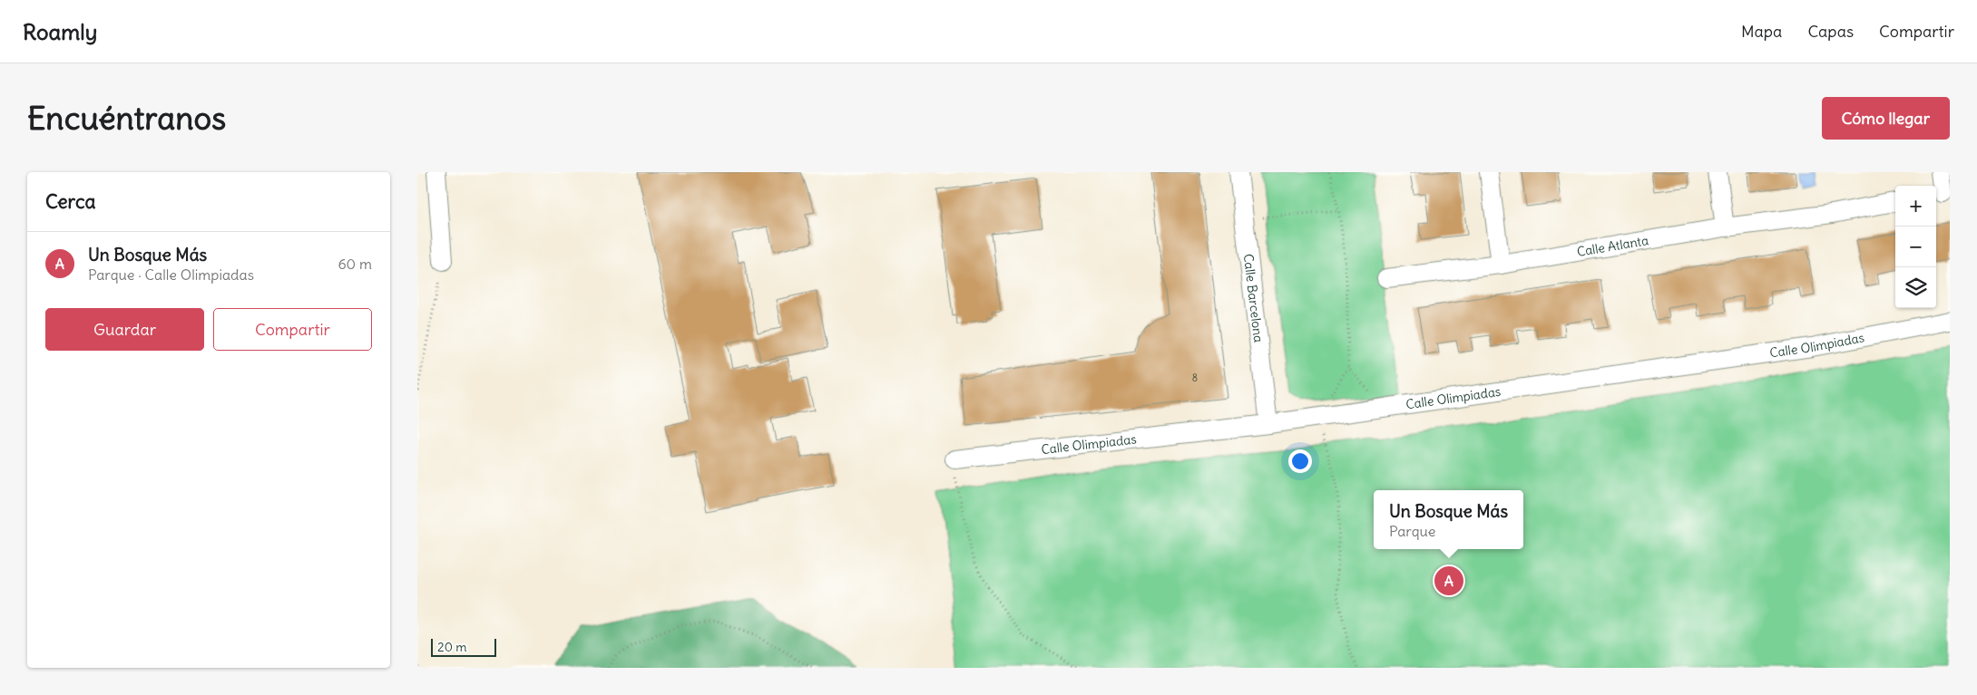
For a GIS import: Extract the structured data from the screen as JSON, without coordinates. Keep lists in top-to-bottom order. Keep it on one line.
{"streets":{"street":["Calle Atlanta","Calle Barcelona","Calle Olimpiadas"]},"crossings":[["Calle Barcelona","Calle Olimpiadas"]],"house_numbers":["8"],"scale_bar":"20 m","page":{"header":"Roamly","nav":["Mapa","Capas","Compartir"],"buttons":["Cómo llegar",["Guardar","Compartir"]],"title":"Encuéntranos","heading":"Cerca","map_buttons":["+","−"],"list":[{"mark":"A","name":"Un Bosque Más","note":"Parque · Calle Olimpiadas","value":"60 m"}],"popup":["Un Bosque Más","Parque"],"pins":"A","scale":"20 m"}}
